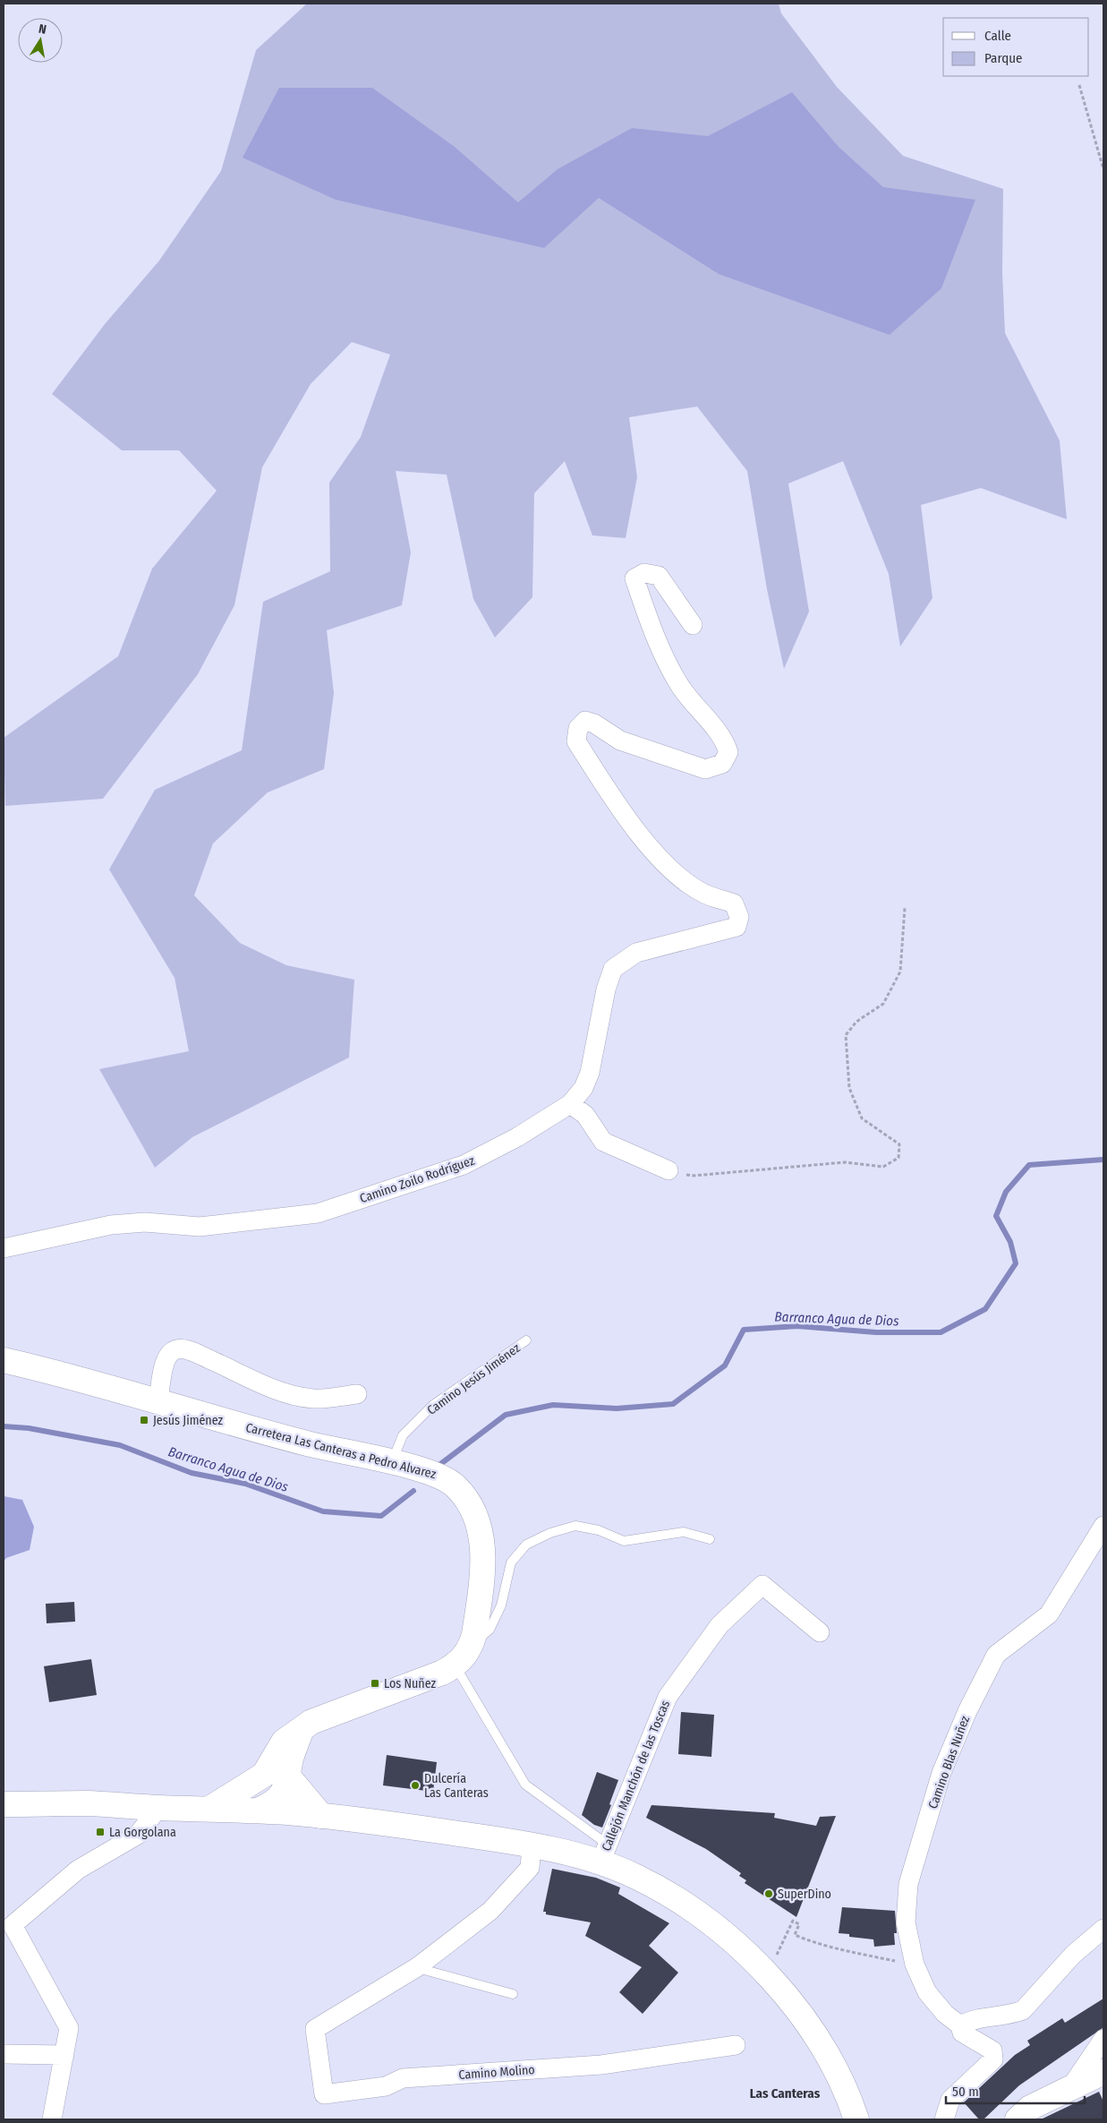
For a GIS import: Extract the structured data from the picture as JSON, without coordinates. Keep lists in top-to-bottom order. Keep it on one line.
{"streets":{"main road":["Carretera Las Canteras a Pedro Alvarez"],"street":["Camino Zoilo Rodríguez","Camino Blas Nuñez","Callejón Manchón de las Toscas","Camino Molino"],"lane":["Camino Jesús Jiménez"]},"crossings":[["Camino Jesús Jiménez","Carretera Las Canteras a Pedro Alvarez"]],"districts":["Las Canteras"],"water":["Barranco Agua de Dios"],"places":{"transit":["Jesús Jiménez","Los Nuñez","La Gorgolana"],"other":["Dulcería Las Canteras","SuperDino"]},"legend":["Calle","Parque"],"scale_bar":"50 m","north":"top"}
